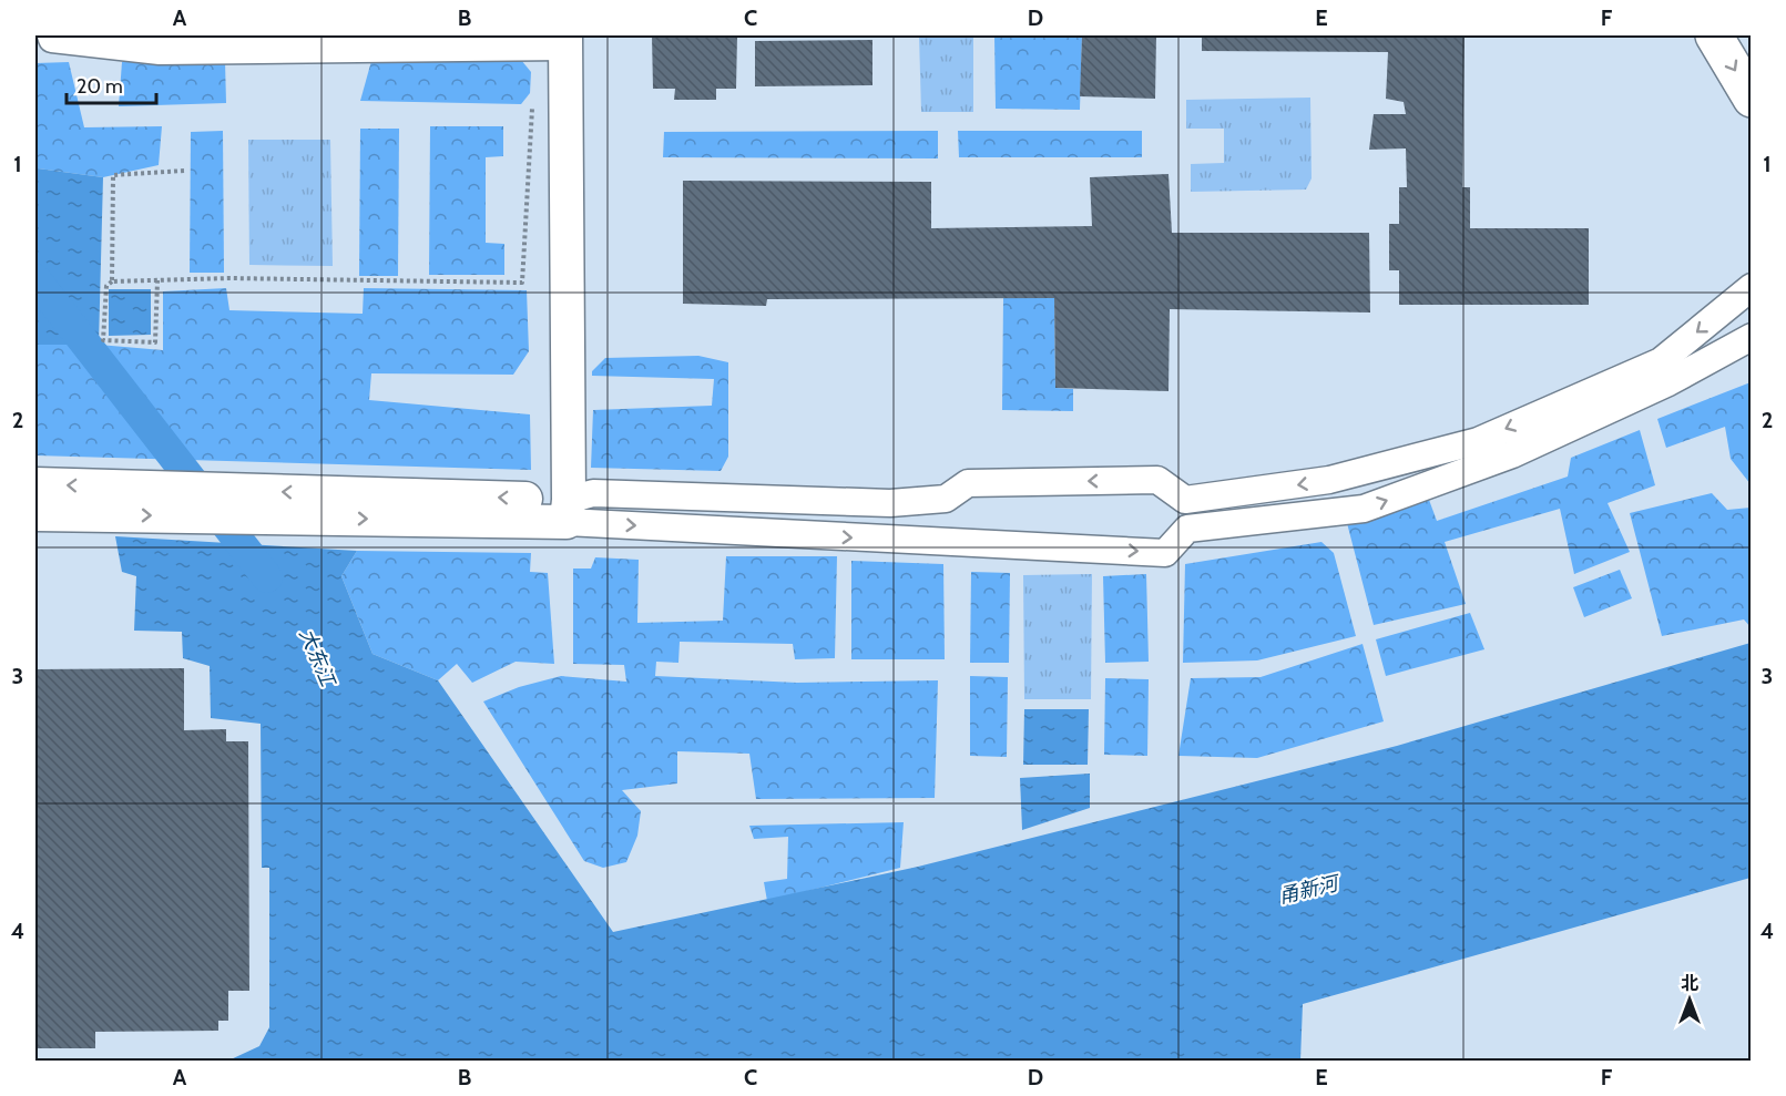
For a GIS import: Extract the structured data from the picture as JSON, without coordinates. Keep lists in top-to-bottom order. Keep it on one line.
{"water":["大东江","甬新河"],"scale_bar":"20 m","north":"top","grid":{"columns":["A","B","C","D","E","F"],"rows":["1","2","3","4"]}}
